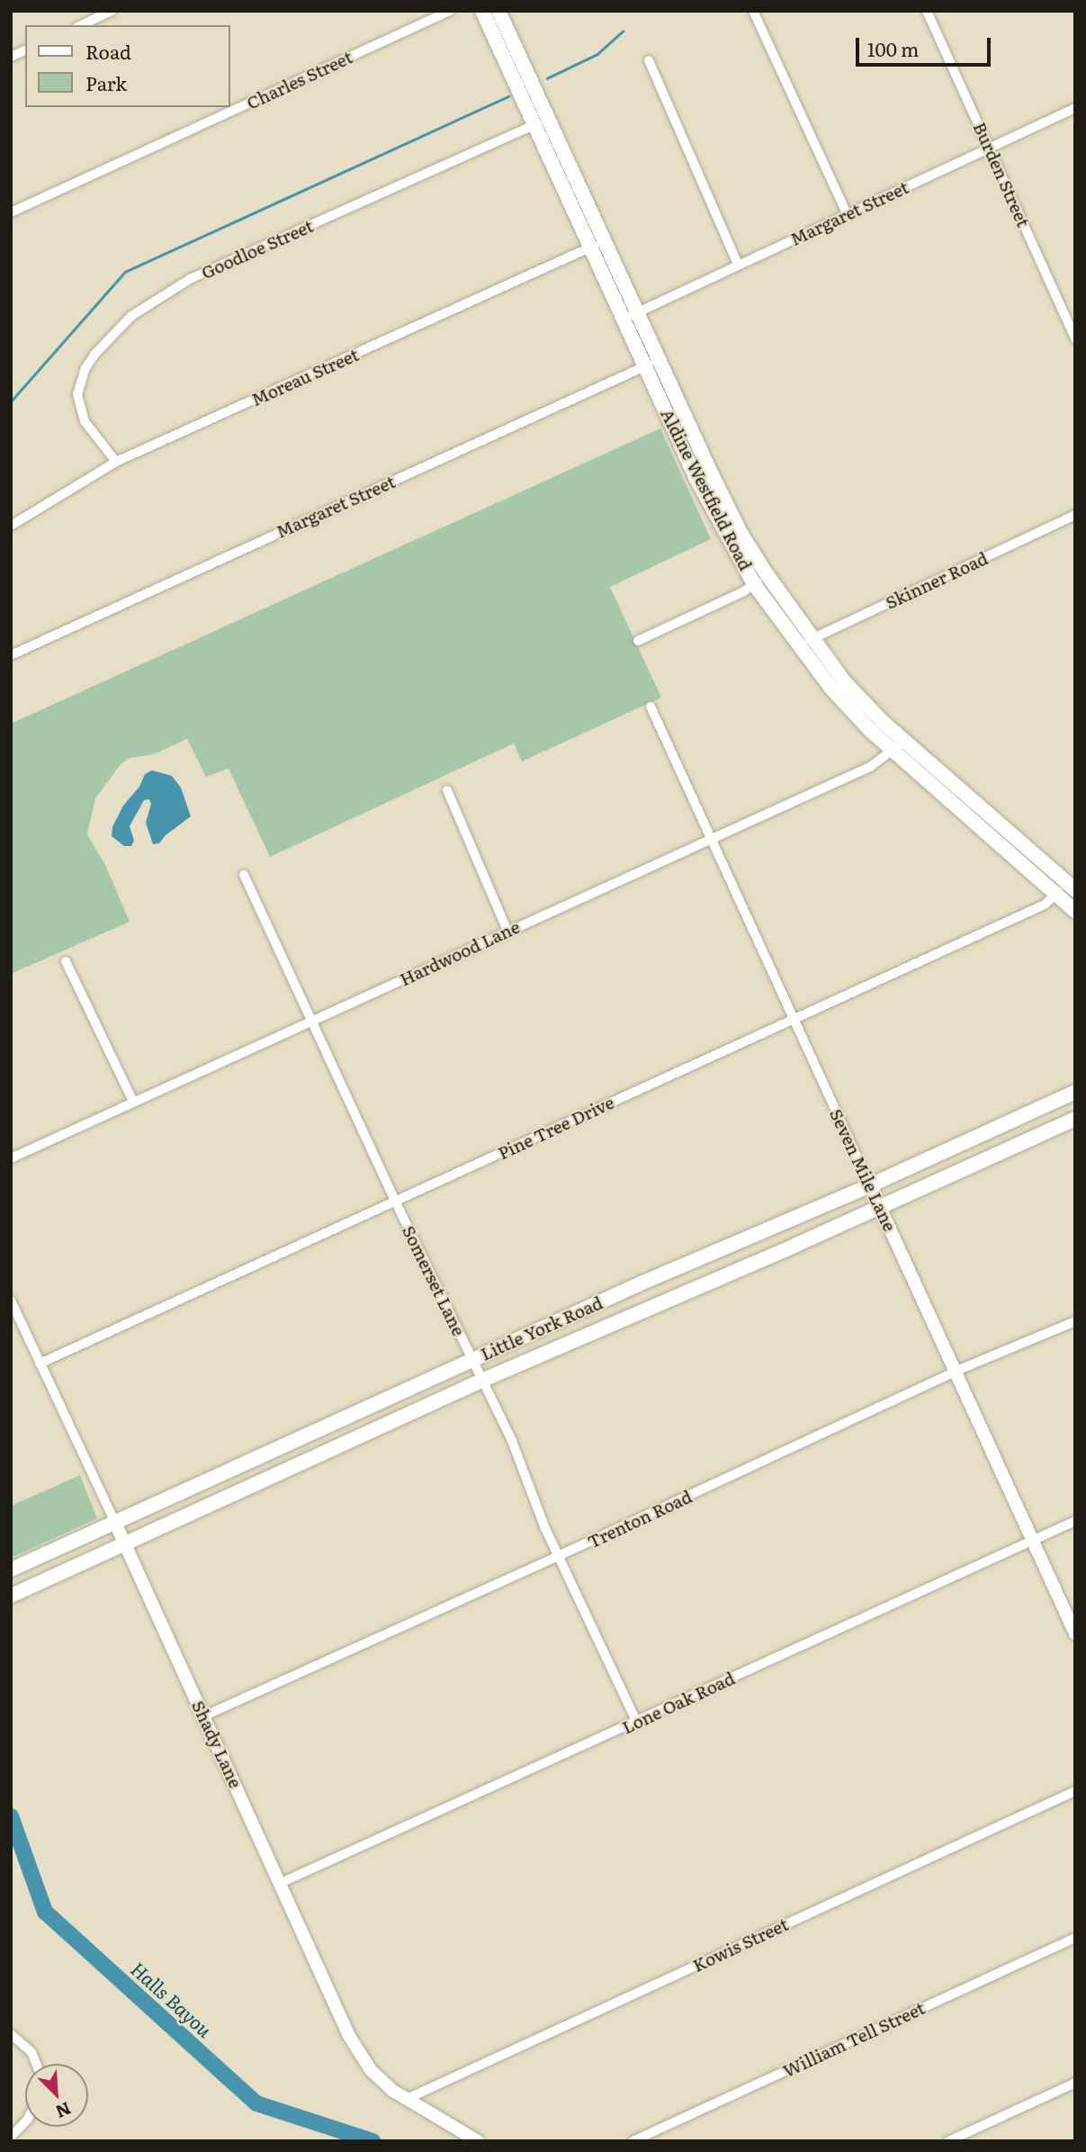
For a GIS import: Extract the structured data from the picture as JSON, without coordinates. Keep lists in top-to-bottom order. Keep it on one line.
{"streets":{"main road":["Aldine Westfield Road","Little York Road"],"street":["Charles Street","Burden Street","Margaret Street","Goodloe Street","Moreau Street","Skinner Road","Hardwood Lane","Pine Tree Drive","Seven Mile Lane","Somerset Lane","Trenton Road","Lone Oak Road","Shady Lane","Kowis Street","William Tell Street"]},"crossings":[["Burden Street","Margaret Street"],["Margaret Street","Aldine Westfield Road"],["Goodloe Street","Moreau Street"],["Goodloe Street","Aldine Westfield Road"],["Moreau Street","Aldine Westfield Road"],["Aldine Westfield Road","Skinner Road"],["Aldine Westfield Road","Hardwood Lane"],["Aldine Westfield Road","Pine Tree Drive"],["Hardwood Lane","Seven Mile Lane"],["Hardwood Lane","Somerset Lane"],["Pine Tree Drive","Seven Mile Lane"],["Pine Tree Drive","Somerset Lane"],["Pine Tree Drive","Shady Lane"],["Seven Mile Lane","Little York Road"],["Seven Mile Lane","Trenton Road"],["Seven Mile Lane","Lone Oak Road"],["Somerset Lane","Little York Road"],["Somerset Lane","Trenton Road"],["Somerset Lane","Lone Oak Road"],["Little York Road","Shady Lane"],["Trenton Road","Shady Lane"],["Lone Oak Road","Shady Lane"],["Shady Lane","Kowis Street"]],"water":["Halls Bayou"],"legend":["Road","Park"],"scale_bar":"100 m","north":"bottom right"}
